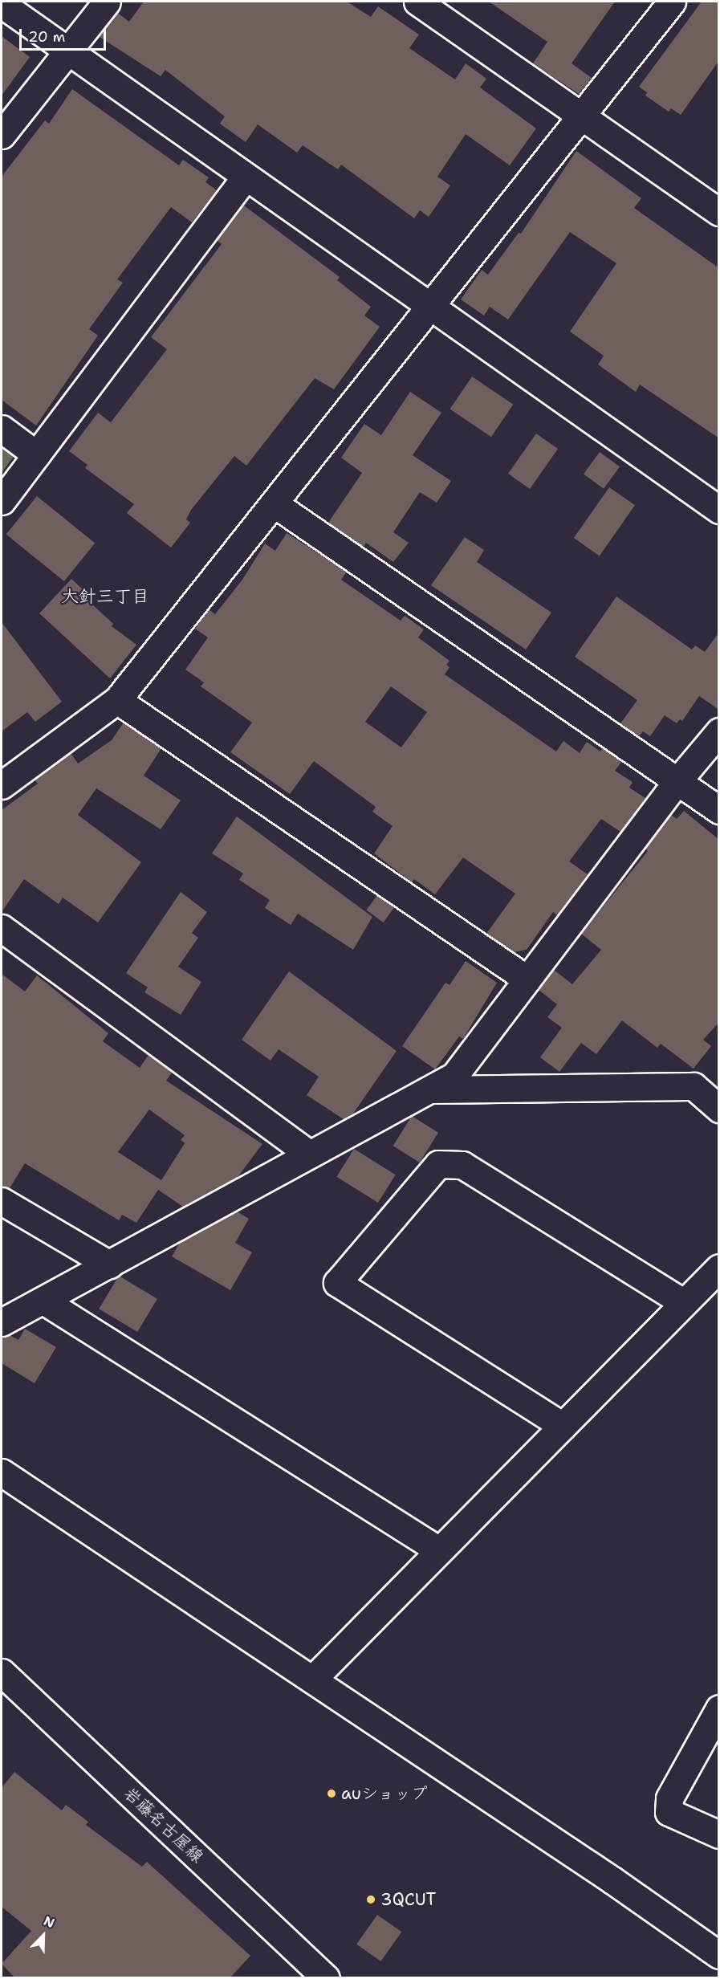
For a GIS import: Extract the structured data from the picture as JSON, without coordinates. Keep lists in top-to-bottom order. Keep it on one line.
{"streets":{"street":["岩藤名古屋線"]},"districts":["大針三丁目"],"places":["auショップ","3QCUT"],"scale_bar":"20 m","north":"top right"}
